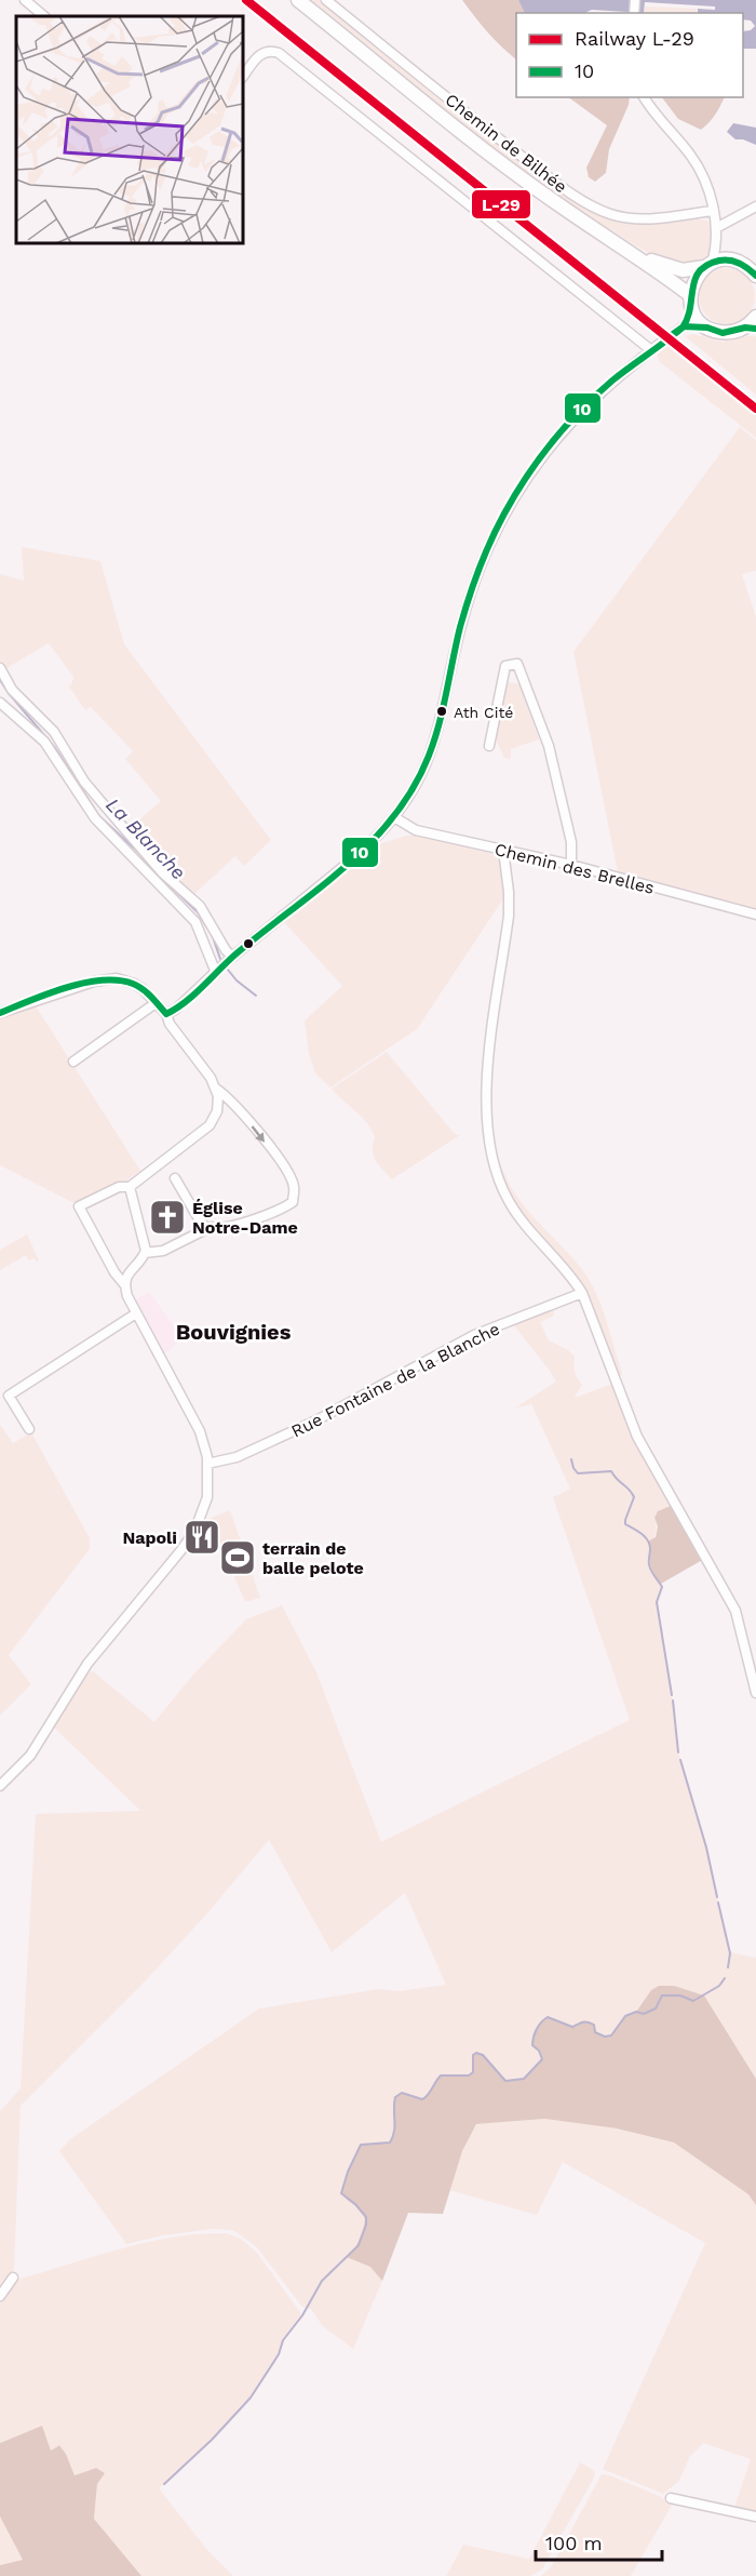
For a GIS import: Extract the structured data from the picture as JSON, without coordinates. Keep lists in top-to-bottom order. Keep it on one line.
{"streets":{"street":["Chemin de Bilhée","Chemin des Brelles","Rue Fontaine de la Blanche"]},"districts":["Bouvignies"],"water":["La Blanche"],"places":{"other":["Ath Cité"],"church":["Église Notre-Dame"],"restaurant":["Napoli"],"sports":["terrain de balle pelote"]},"lines":["rail line L-29","transit line 10"],"legend":["Railway L-29","10"],"scale_bar":"100 m"}
